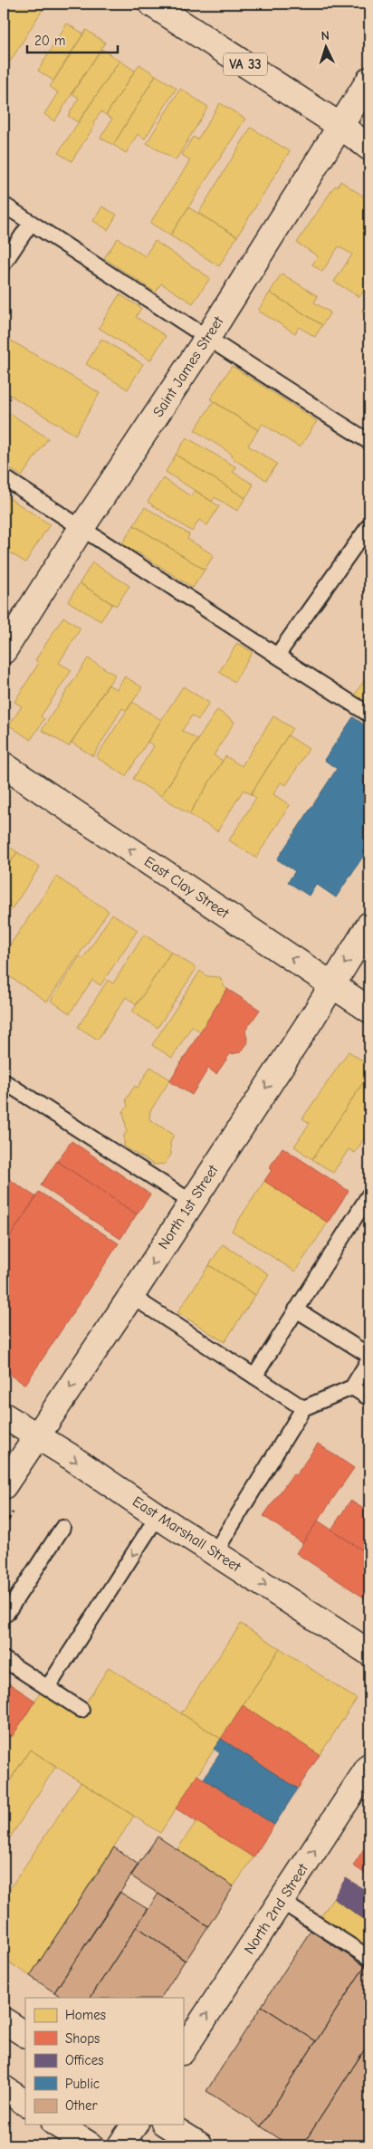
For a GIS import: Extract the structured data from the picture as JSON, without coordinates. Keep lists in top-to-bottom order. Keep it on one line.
{"streets":{"street":["VA 33","Saint James Street","East Clay Street","North 1st Street","East Marshall Street","North 2nd Street"]},"crossings":[["VA 33","Saint James Street"],["East Clay Street","North 1st Street"],["North 1st Street","East Marshall Street"]],"one_way":["East Clay Street","North 1st Street","East Marshall Street","North 2nd Street"],"legend":["Homes","Shops","Offices","Public","Other"],"scale_bar":"20 m","north":"top"}
